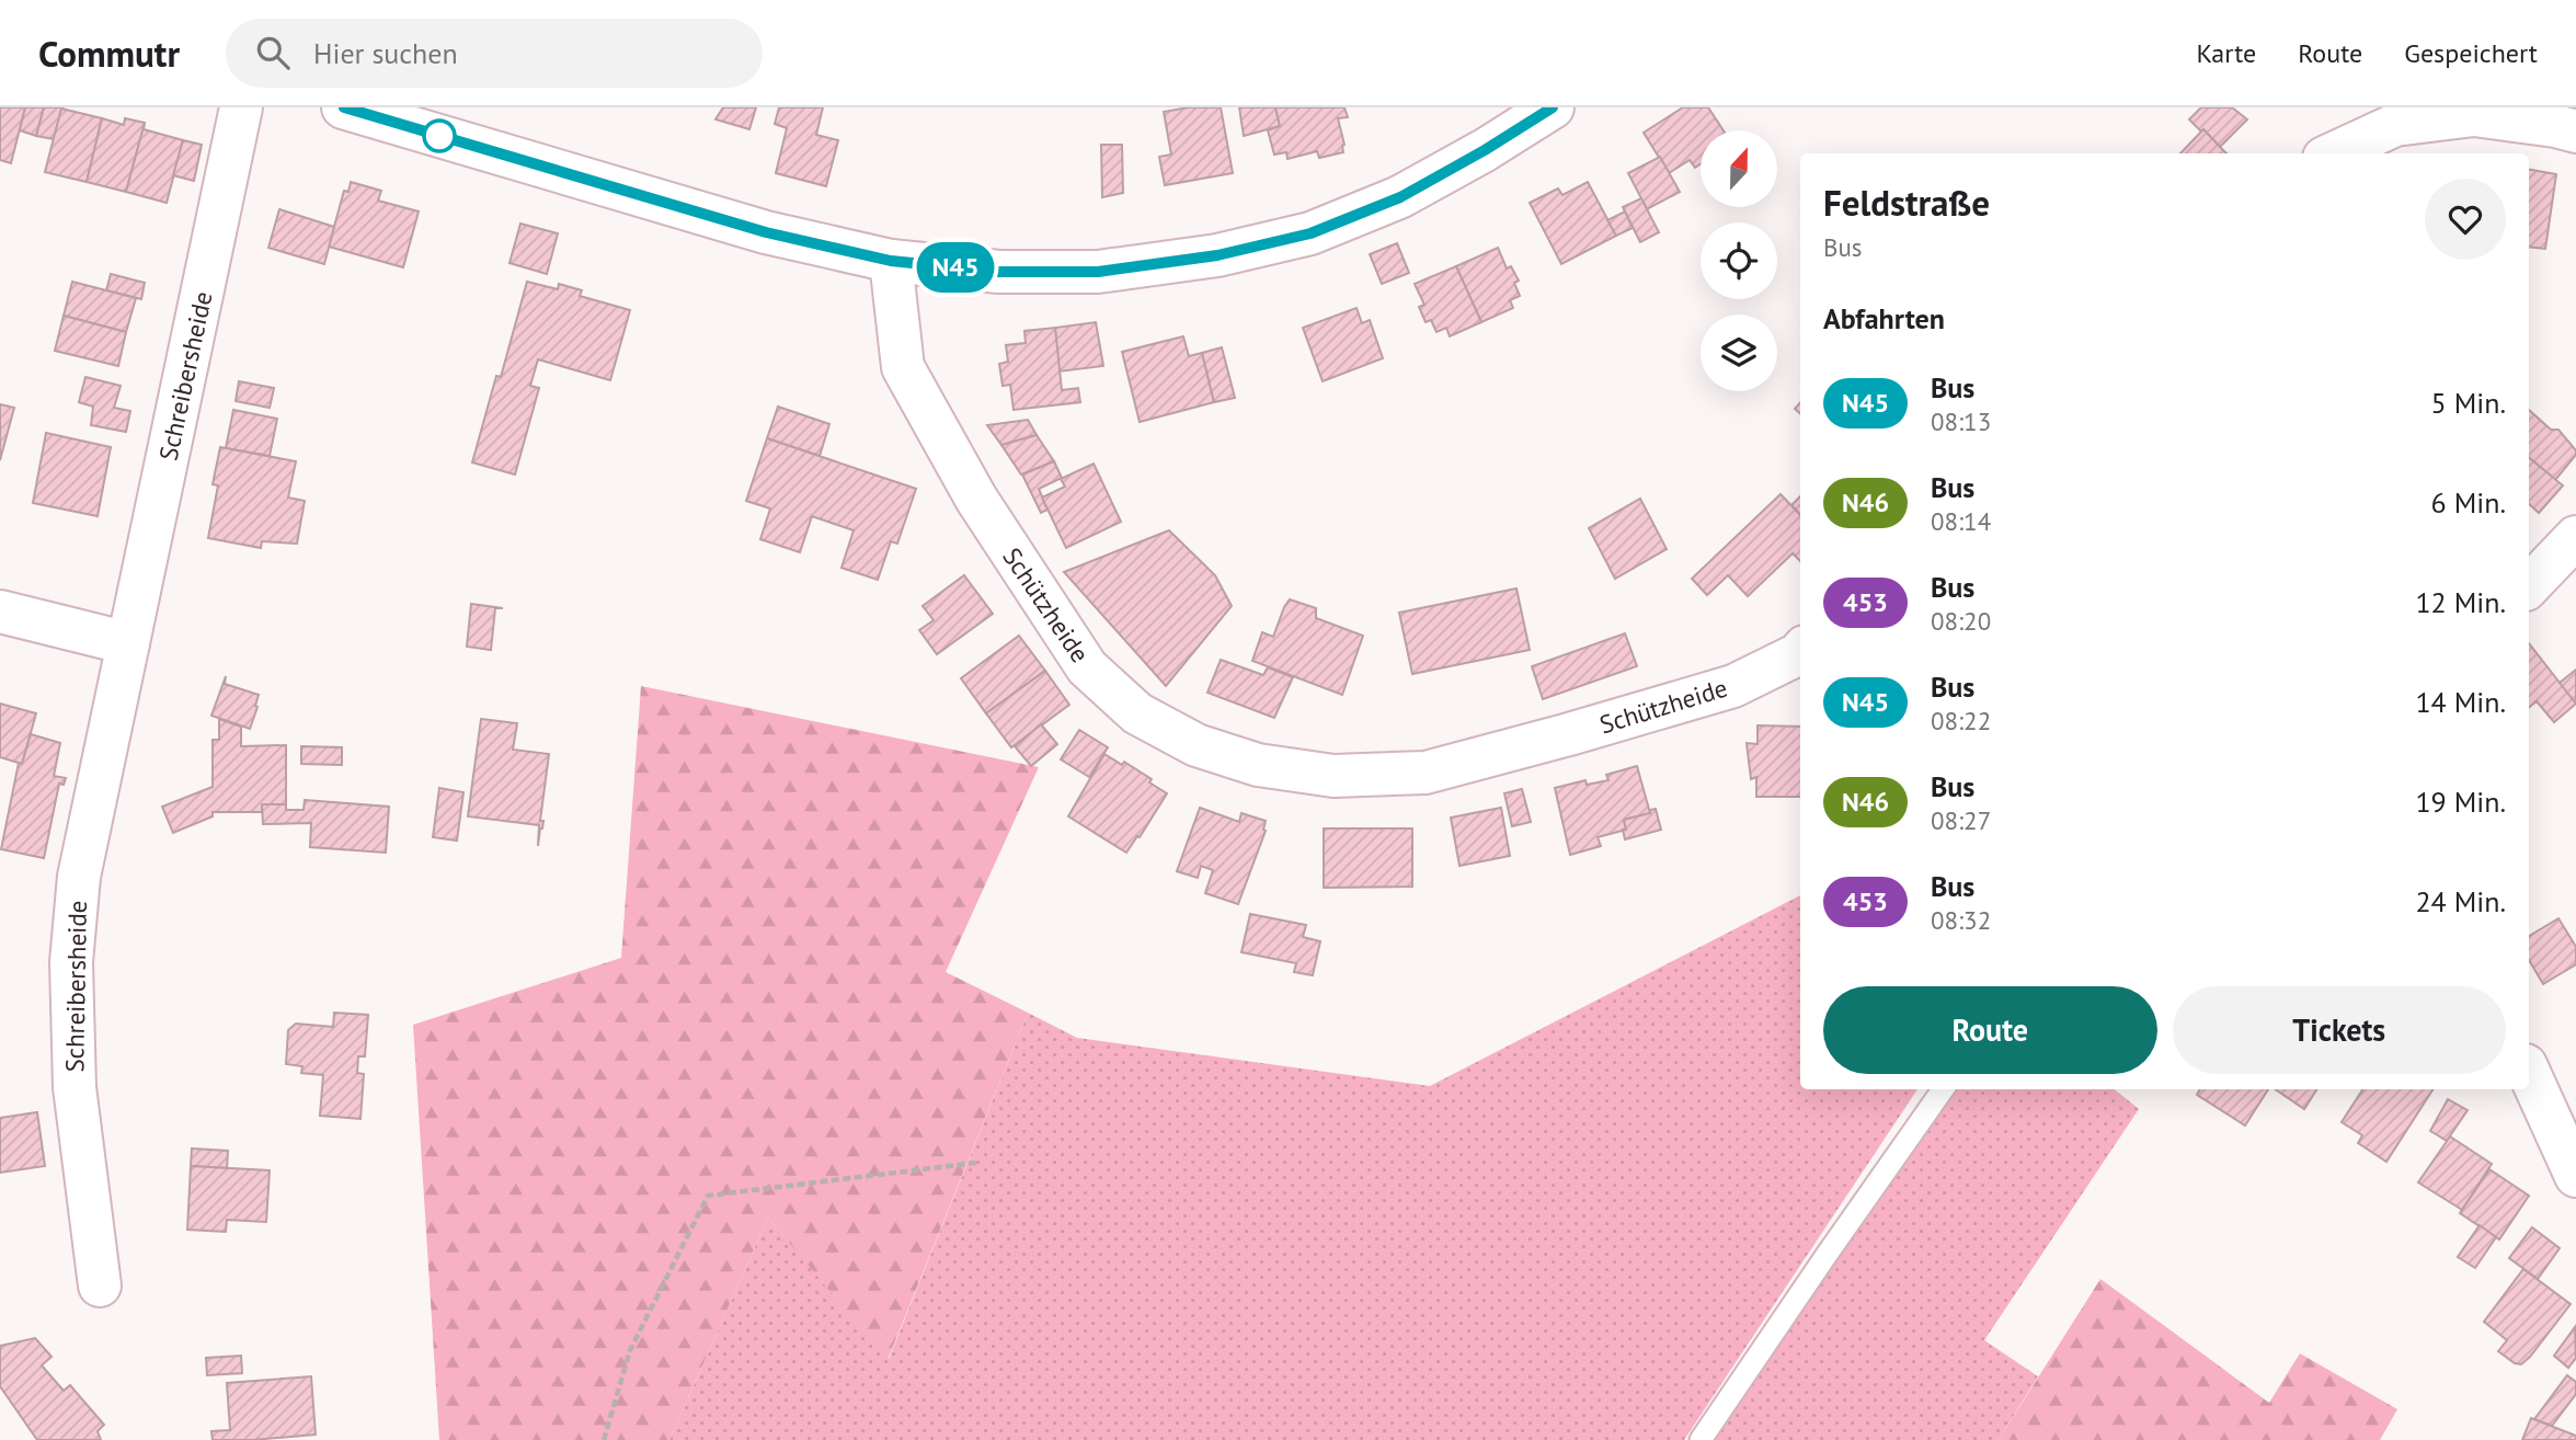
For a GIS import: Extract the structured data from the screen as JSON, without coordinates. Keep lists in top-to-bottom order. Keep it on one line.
{"streets":{"street":["Schreibersheide","Schützheide"]},"lines":["bus line N45"],"north":"top","page":{"header":"Commutr","search":"Hier suchen","nav":["Karte","Route","Gespeichert"],"on_map":"N45","heading":[["Feldstraße","Bus"],"Abfahrten"],"list":[{"mark":"N45","name":"Bus","note":"08:13","value":"5 Min."},{"mark":"N46","name":"Bus","note":"08:14","value":"6 Min."},{"mark":"453","name":"Bus","note":"08:20","value":"12 Min."},{"mark":"N45","name":"Bus","note":"08:22","value":"14 Min."},{"mark":"N46","name":"Bus","note":"08:27","value":"19 Min."},{"mark":"453","name":"Bus","note":"08:32","value":"24 Min."}],"buttons":["Route","Tickets"]}}
